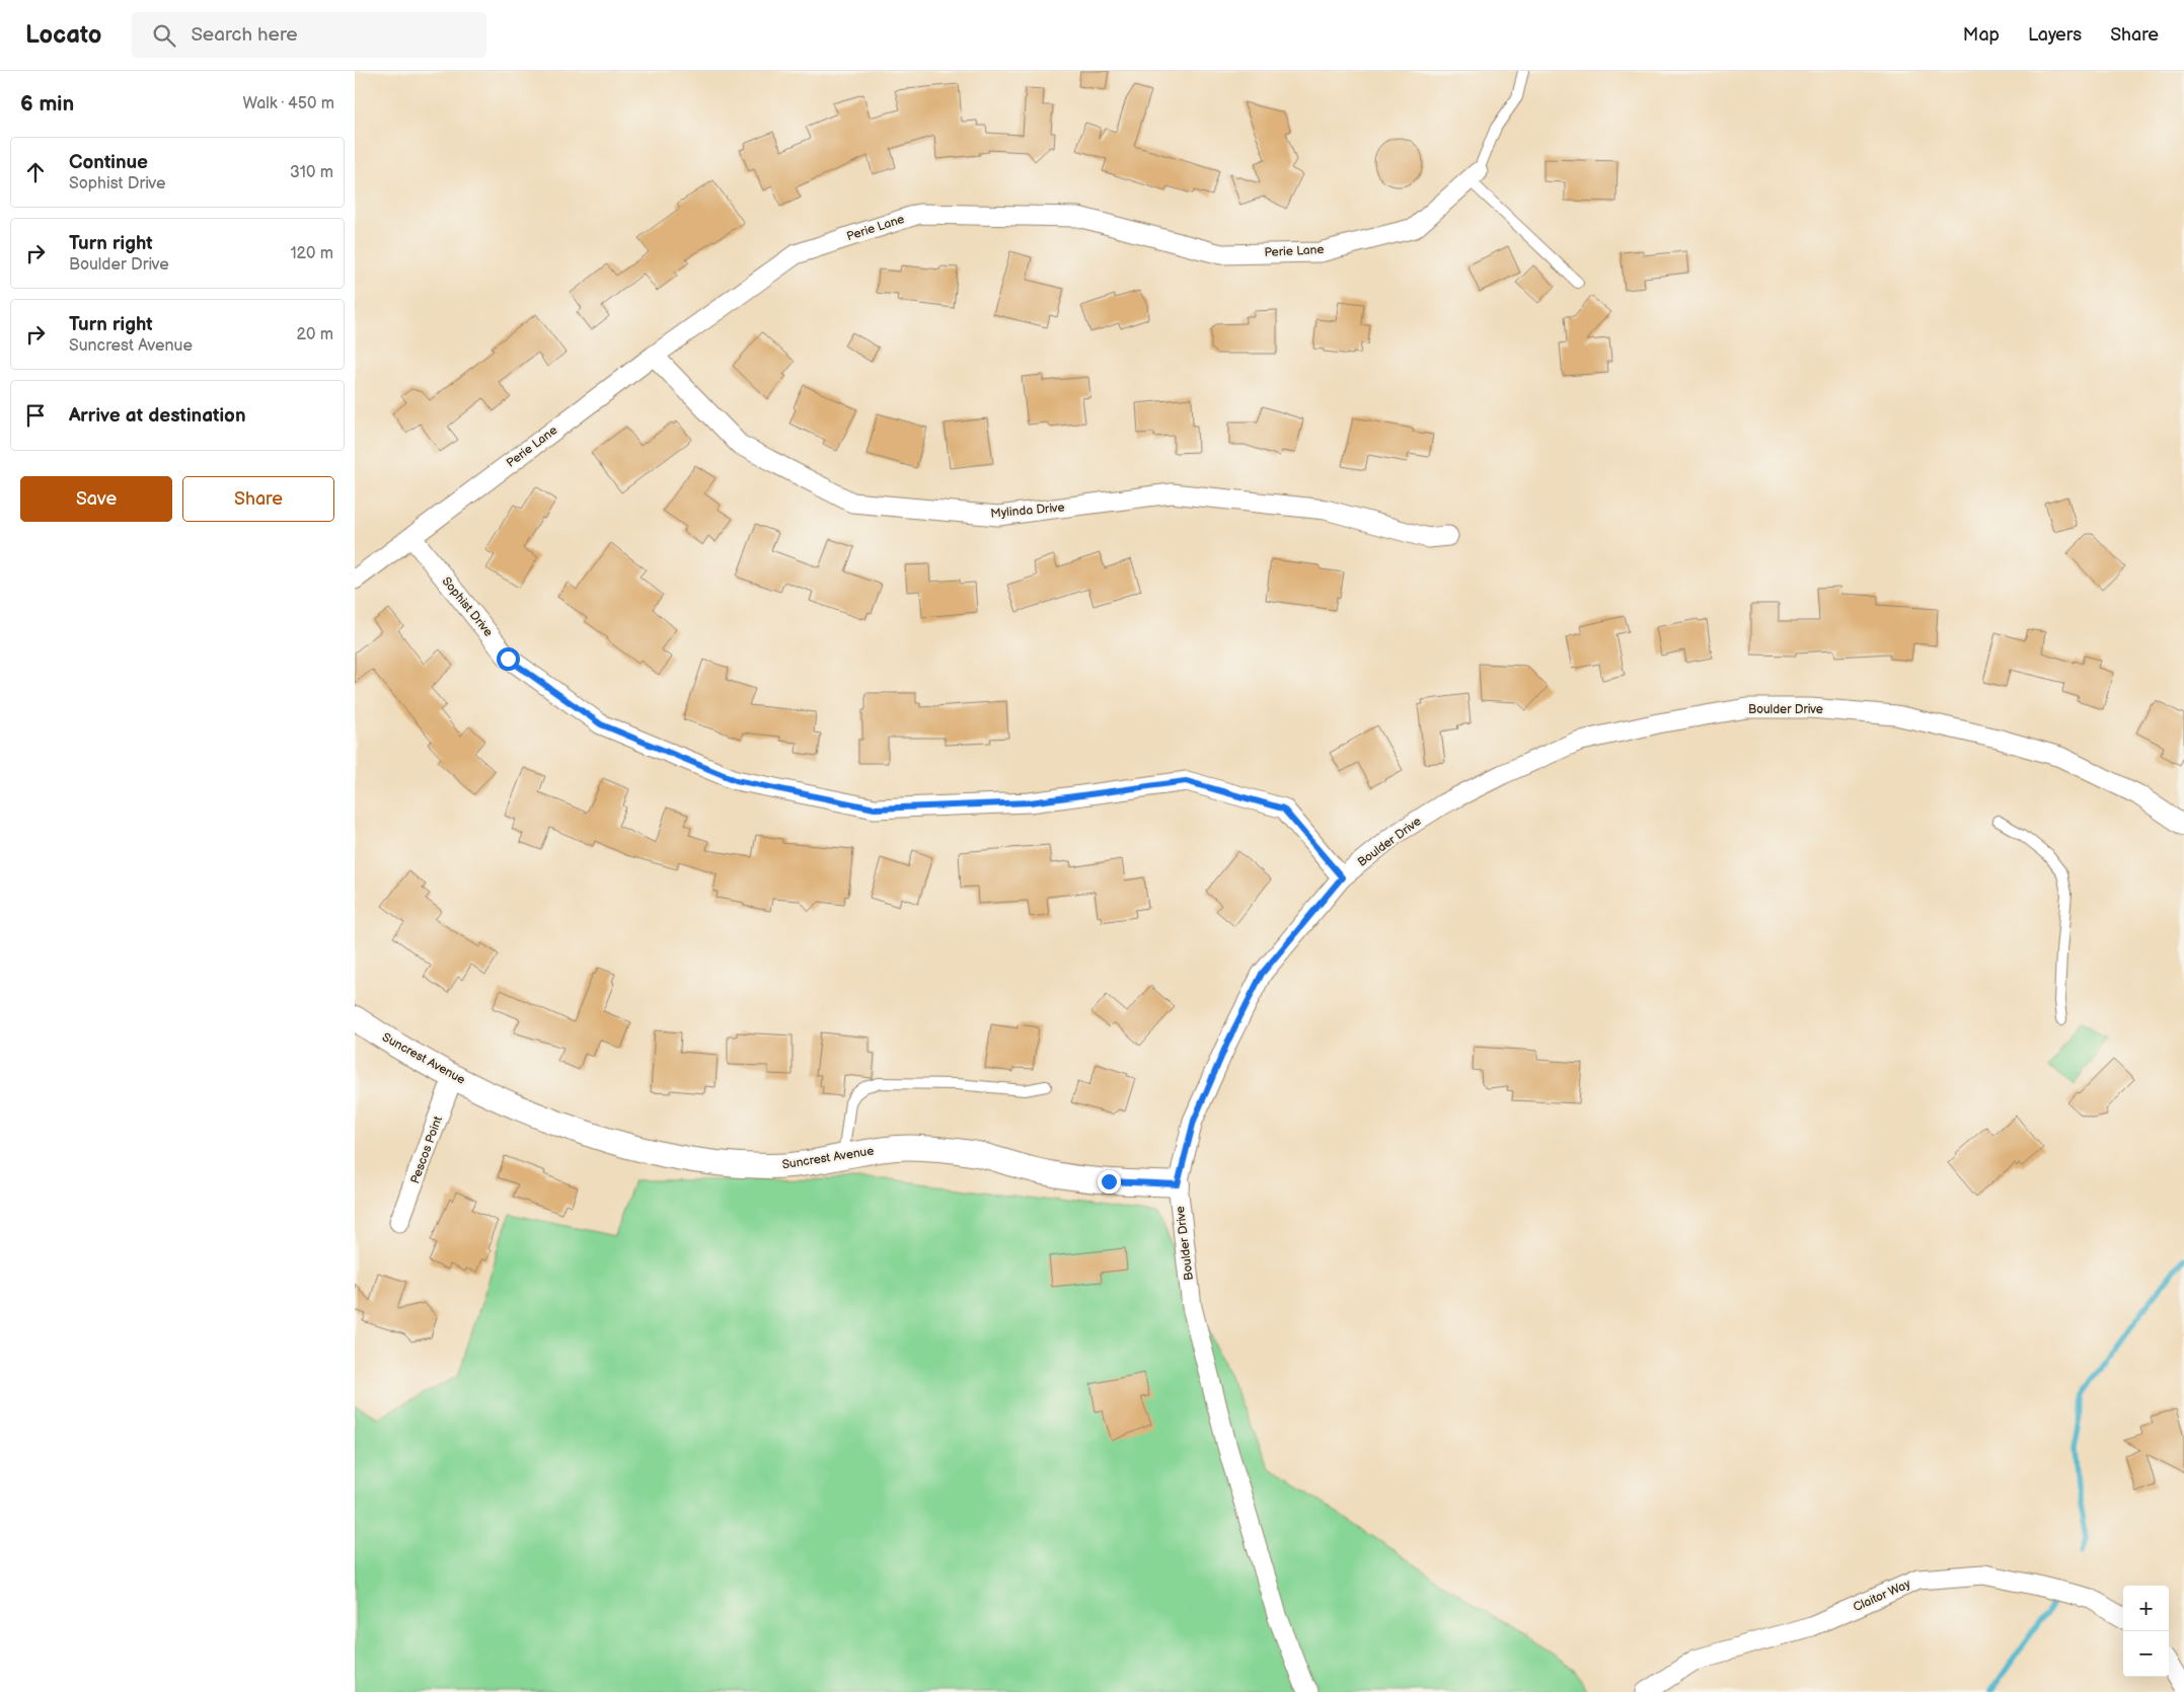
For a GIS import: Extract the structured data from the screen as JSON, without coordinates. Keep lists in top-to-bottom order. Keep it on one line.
{"streets":{"street":["Perie Lane","Mylinda Drive","Sophist Drive","Boulder Drive","Suncrest Avenue","Pescos Point","Claitor Way"]},"crossings":[["Perie Lane","Mylinda Drive"],["Perie Lane","Sophist Drive"],["Sophist Drive","Boulder Drive"],["Boulder Drive","Suncrest Avenue"],["Suncrest Avenue","Pescos Point"]],"page":{"header":"Locato","search":"Search here","nav":["Map","Layers","Share"],"heading":["6 min","Walk · 450 m"],"list":[["Continue","Sophist Drive","310 m"],["Turn right","Boulder Drive","120 m"],["Turn right","Suncrest Avenue","20 m"],"Arrive at destination"],"buttons":["Save","Share"],"map_buttons":["+","−"]}}
